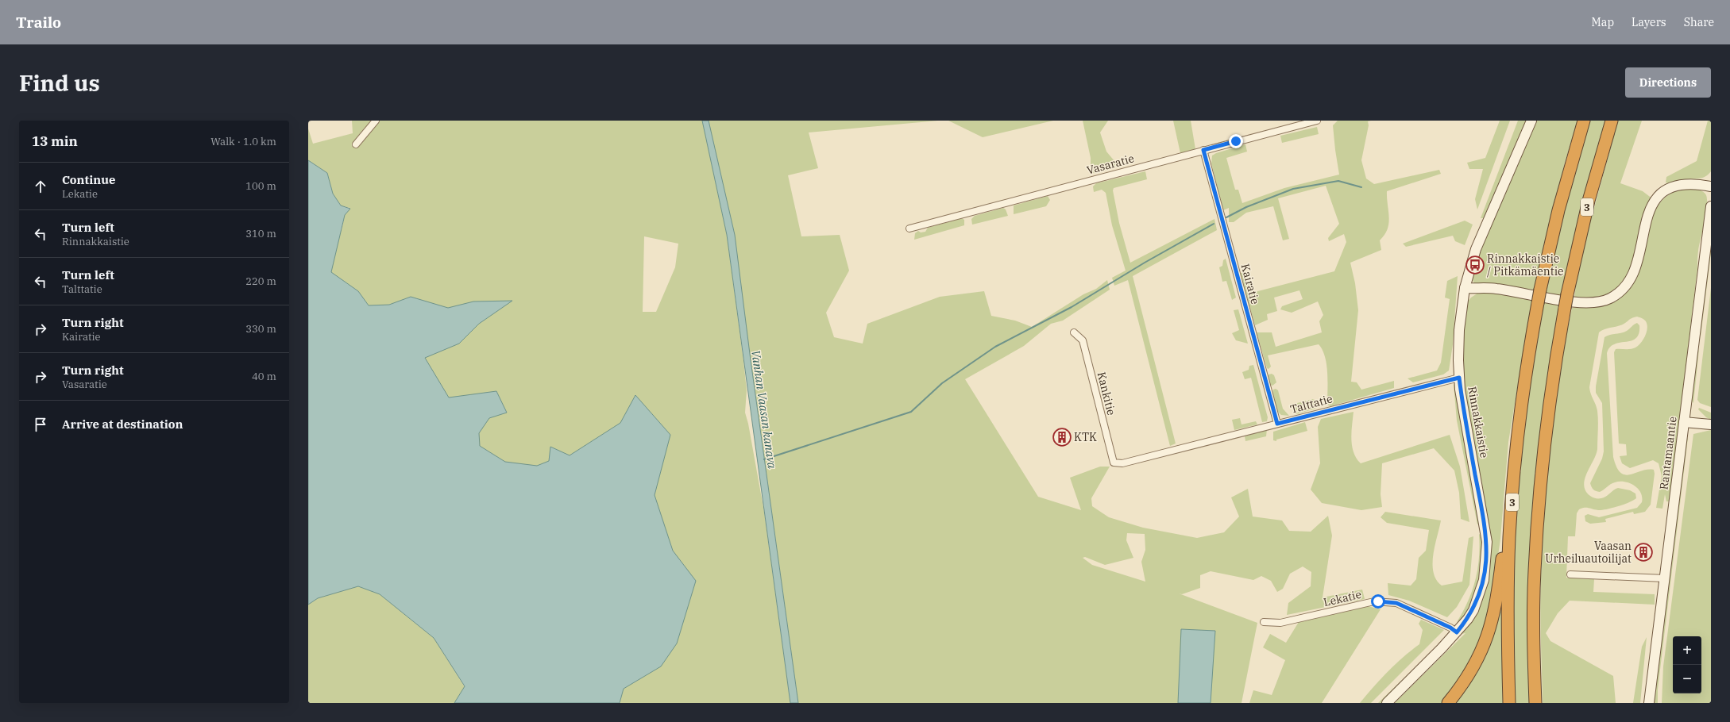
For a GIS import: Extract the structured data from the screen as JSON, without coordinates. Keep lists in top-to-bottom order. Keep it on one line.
{"streets":{"highway":["3"],"street":["Vasaratie","Kairatie","Kankitie","Talttatie","Rinnakkaistie","Rantamaantie","Lekatie"]},"crossings":[["Vasaratie","Kairatie"],["Kairatie","Talttatie"],["Kankitie","Talttatie"],["Talttatie","Rinnakkaistie"],["Rinnakkaistie","Lekatie"]],"water":["Vanhan Vaasan kanava"],"places":{"bus stop":["Rinnakkaistie / Pitkämäentie"],"building":["KTK","Vaasan Urheiluautoilijat"]},"page":{"header":"Trailo","nav":["Map","Layers","Share"],"buttons":"Directions","title":"Find us","heading":["13 min","Walk · 1.0 km"],"list":[["Continue","Lekatie","100 m"],["Turn left","Rinnakkaistie","310 m"],["Turn left","Talttatie","220 m"],["Turn right","Kairatie","330 m"],["Turn right","Vasaratie","40 m"],"Arrive at destination"],"map_buttons":["+","−"]}}
